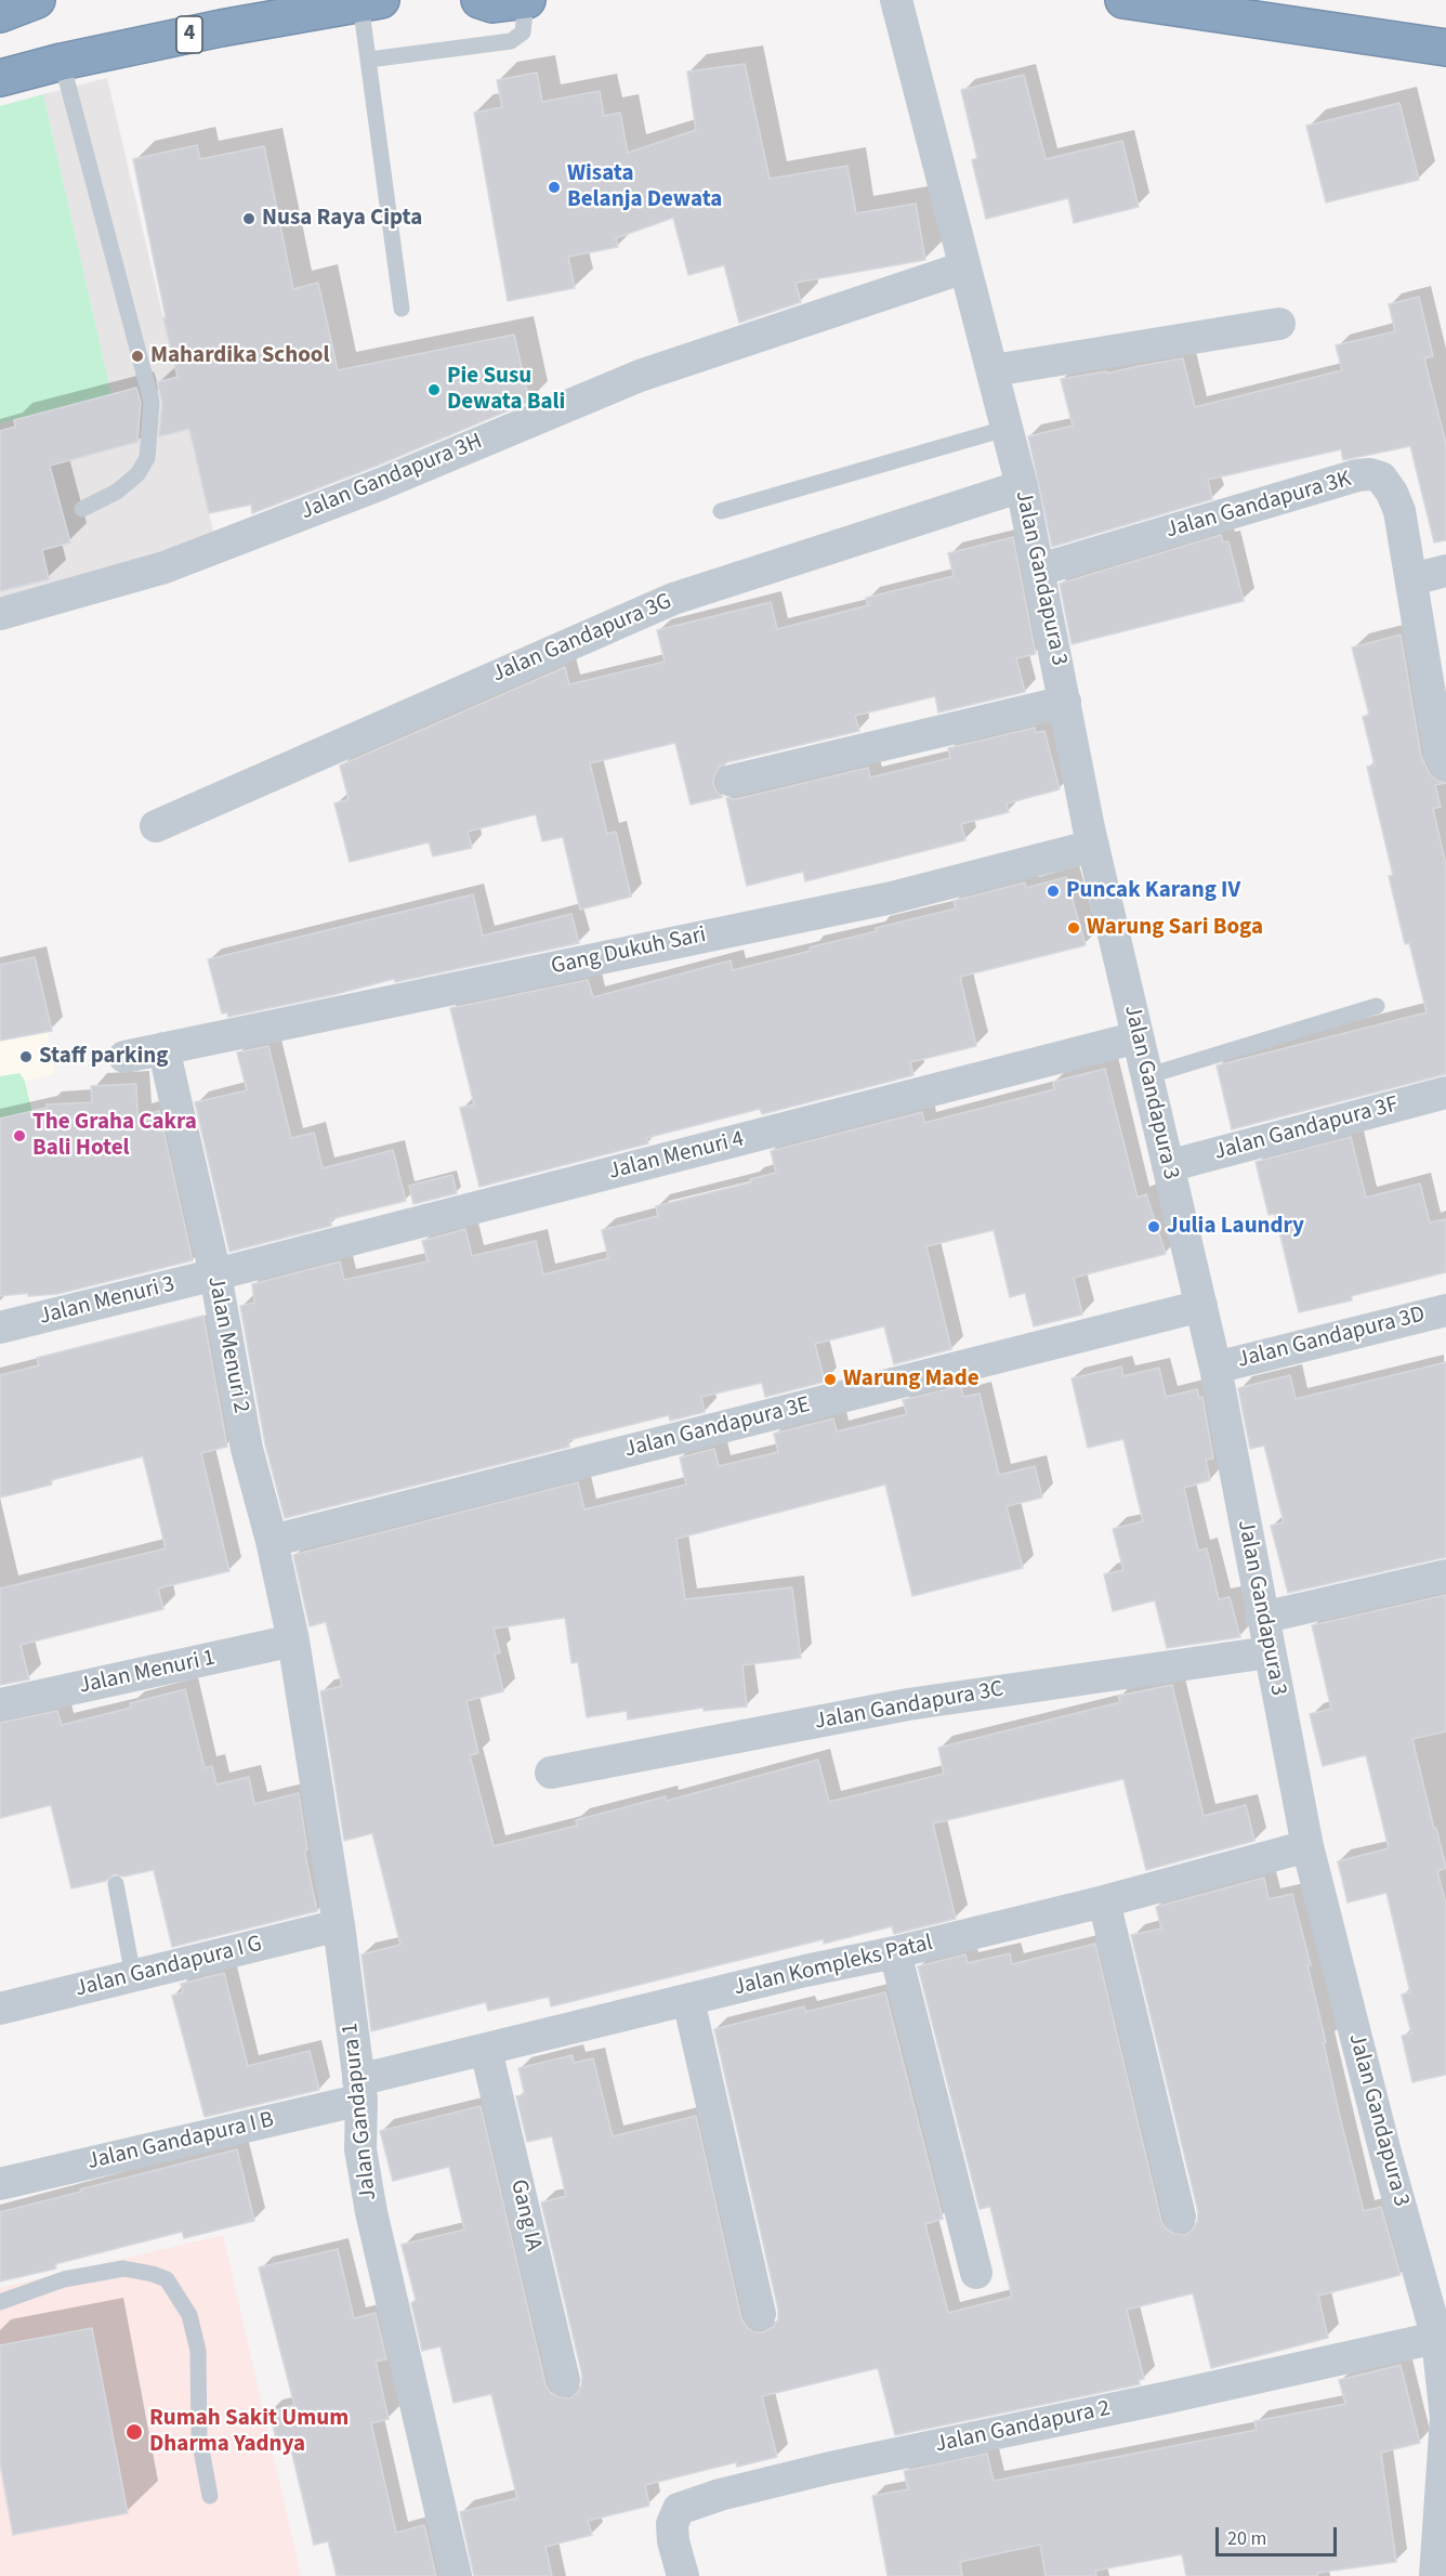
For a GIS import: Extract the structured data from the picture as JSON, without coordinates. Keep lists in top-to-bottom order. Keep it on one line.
{"streets":{"highway":["4"],"street":["Jalan Gandapura 3H","Jalan Gandapura 3K","Jalan Gandapura 3","Jalan Gandapura 3G","Gang Dukuh Sari","Jalan Gandapura 3F","Jalan Menuri 4","Jalan Menuri 3","Jalan Gandapura 3D","Jalan Menuri 2","Jalan Gandapura 3E","Jalan Menuri 1","Jalan Gandapura 3C","Jalan Kompleks Patal","Jalan Gandapura I G","Jalan Gandapura 1","Jalan Gandapura I B","Gang IA","Jalan Gandapura 2"]},"crossings":[["Jalan Gandapura 3H","Jalan Gandapura 3"],["Jalan Gandapura 3K","Jalan Gandapura 3"],["Jalan Gandapura 3","Jalan Gandapura 3G"],["Jalan Gandapura 3","Gang Dukuh Sari"],["Jalan Gandapura 3","Jalan Gandapura 3F"],["Jalan Gandapura 3","Jalan Menuri 4"],["Jalan Gandapura 3","Jalan Gandapura 3D"],["Jalan Gandapura 3","Jalan Gandapura 3E"],["Jalan Gandapura 3","Jalan Gandapura 3C"],["Jalan Gandapura 3","Jalan Kompleks Patal"],["Jalan Gandapura 3","Jalan Gandapura 2"],["Gang Dukuh Sari","Jalan Menuri 2"],["Jalan Menuri 4","Jalan Menuri 3"],["Jalan Menuri 4","Jalan Menuri 2"],["Jalan Menuri 3","Jalan Menuri 2"],["Jalan Menuri 2","Jalan Gandapura 3E"],["Jalan Menuri 2","Jalan Menuri 1"],["Jalan Menuri 2","Jalan Gandapura 1"],["Jalan Menuri 1","Jalan Gandapura 1"],["Jalan Kompleks Patal","Jalan Gandapura 1"],["Jalan Kompleks Patal","Jalan Gandapura I B"],["Jalan Kompleks Patal","Gang IA"],["Jalan Gandapura I G","Jalan Gandapura 1"],["Jalan Gandapura 1","Jalan Gandapura I B"]],"places":["Wisata Belanja Dewata","Nusa Raya Cipta","Mahardika School","Pie Susu Dewata Bali","Puncak Karang IV","Warung Sari Boga","Staff parking","The Graha Cakra Bali Hotel","Julia Laundry","Warung Made","Rumah Sakit Umum Dharma Yadnya"],"scale_bar":"20 m"}
